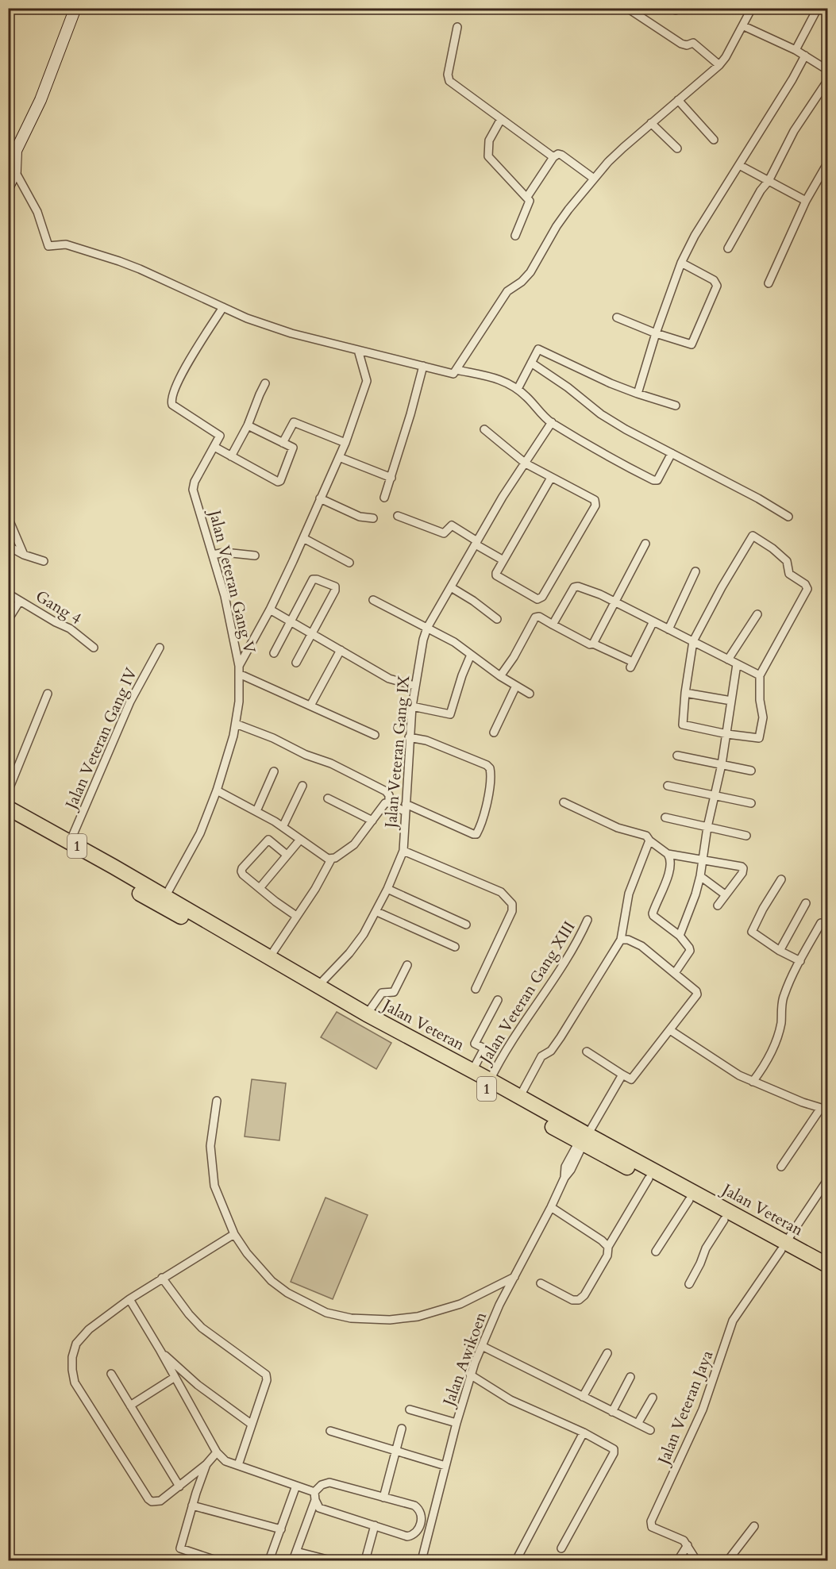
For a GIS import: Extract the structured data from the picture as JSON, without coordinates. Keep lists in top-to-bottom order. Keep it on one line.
{"streets":{"highway":["1","Jalan Veteran"],"street":["Jalan Veteran Gang V","Gang 4","Jalan Veteran Gang IV","Jalan Veteran Gang IX","Jalan Veteran Gang XIII","Jalan Awikoen","Jalan Veteran Jaya"]},"crossings":[["Jalan Veteran Gang V","Jalan Veteran"],["Jalan Veteran Gang IV","Jalan Veteran"],["Jalan Veteran Gang IX","Jalan Veteran"],["Jalan Veteran Gang XIII","Jalan Veteran"],["Jalan Veteran","Jalan Awikoen"],["Jalan Veteran","Jalan Veteran Jaya"]]}
